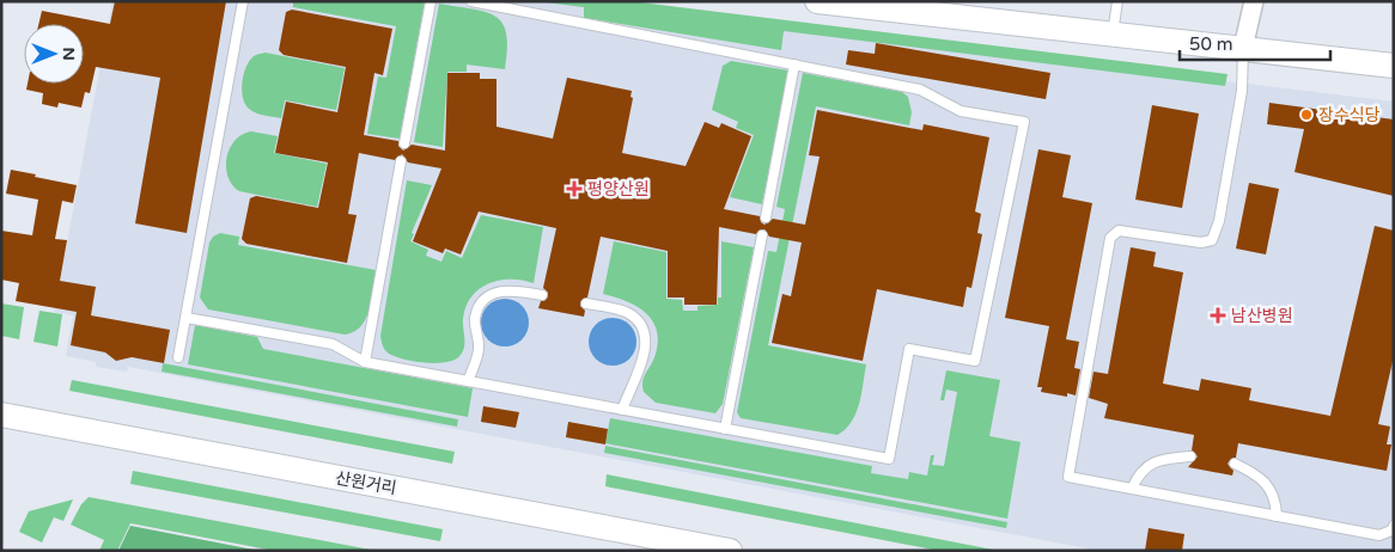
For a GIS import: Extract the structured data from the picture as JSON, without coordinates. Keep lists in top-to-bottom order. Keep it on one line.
{"streets":{"main road":["산원거리"]},"places":{"other":["장수식당"],"health":["평양산원","남산병원"]},"scale_bar":"50 m","north":"right"}
